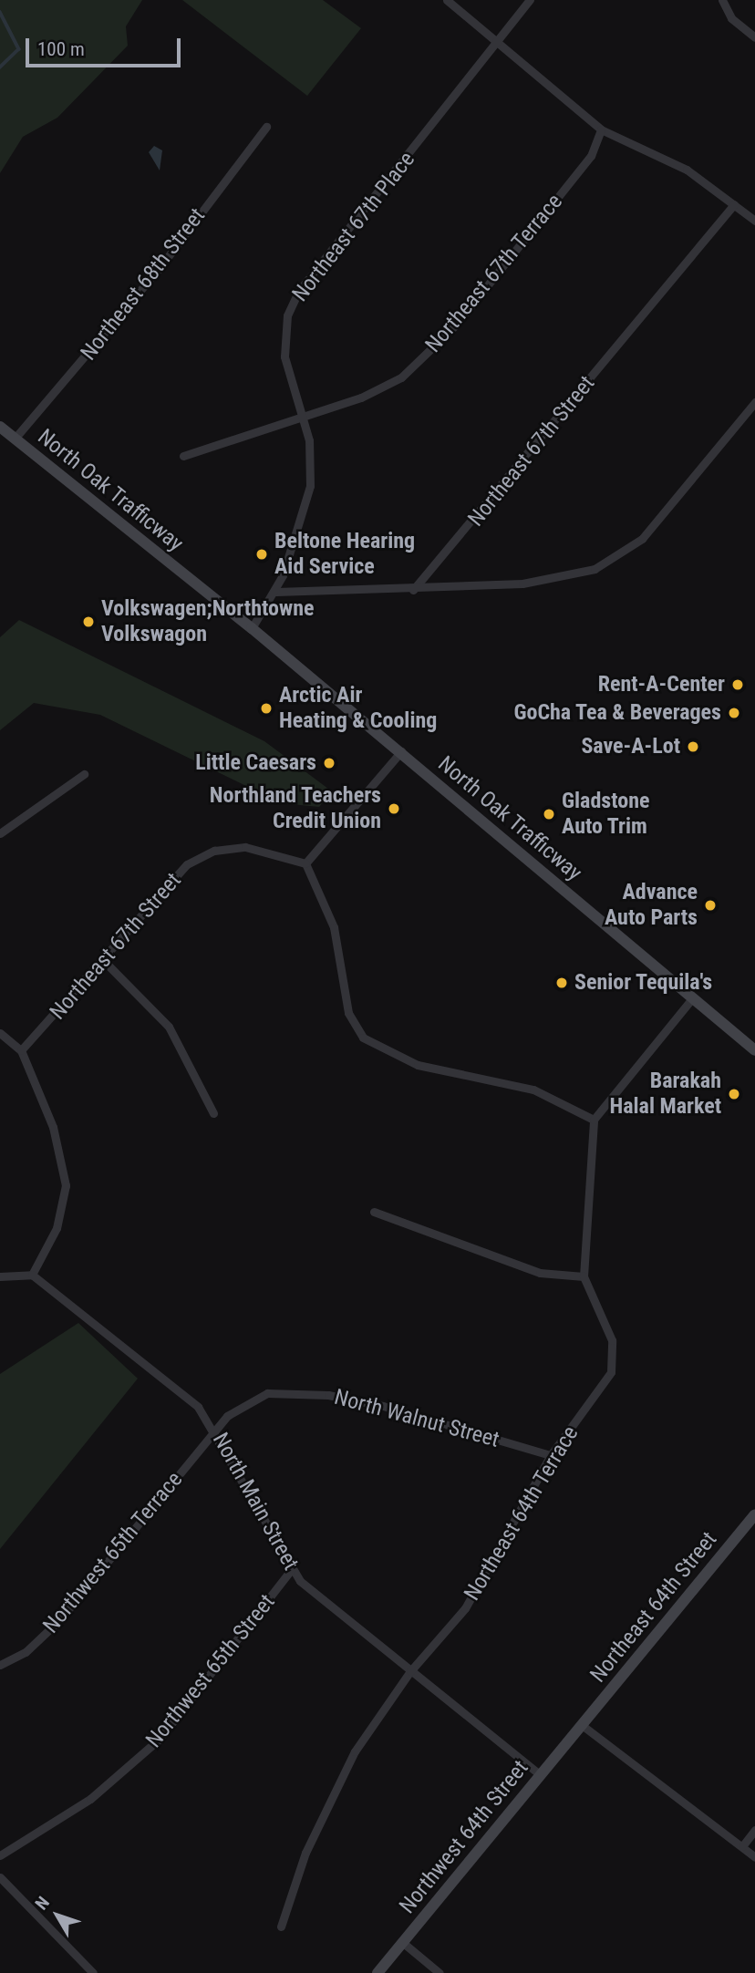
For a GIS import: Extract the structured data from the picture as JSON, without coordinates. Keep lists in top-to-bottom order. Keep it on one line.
{"streets":{"main road":["North Oak Trafficway","Northeast 64th Street","Northwest 64th Street"],"street":["Northeast 67th Place","Northeast 67th Terrace","Northeast 68th Street","Northeast 67th Street","North Walnut Street","North Main Street","Northeast 64th Terrace","Northwest 65th Terrace","Northwest 65th Street"]},"crossings":[["Northeast 67th Place","Northeast 67th Terrace"],["Northeast 67th Place","North Oak Trafficway"],["Northeast 68th Street","North Oak Trafficway"],["North Walnut Street","North Main Street"],["North Walnut Street","Northeast 64th Terrace"],["North Walnut Street","Northwest 65th Terrace"],["North Main Street","Northeast 64th Terrace"],["North Main Street","Northwest 65th Terrace"],["North Main Street","Northwest 65th Street"],["North Main Street","Northwest 64th Street"],["Northeast 64th Street","Northwest 64th Street"]],"places":["Beltone Hearing Aid Service","Volkswagen;Northtowne Volkswagon","Rent-A-Center","Arctic Air Heating & Cooling","GoCha Tea & Beverages","Save-A-Lot","Little Caesars","Northland Teachers Credit Union","Gladstone Auto Trim","Advance Auto Parts","Senior Tequila's","Barakah Halal Market"],"scale_bar":"100 m","north":"top left"}
